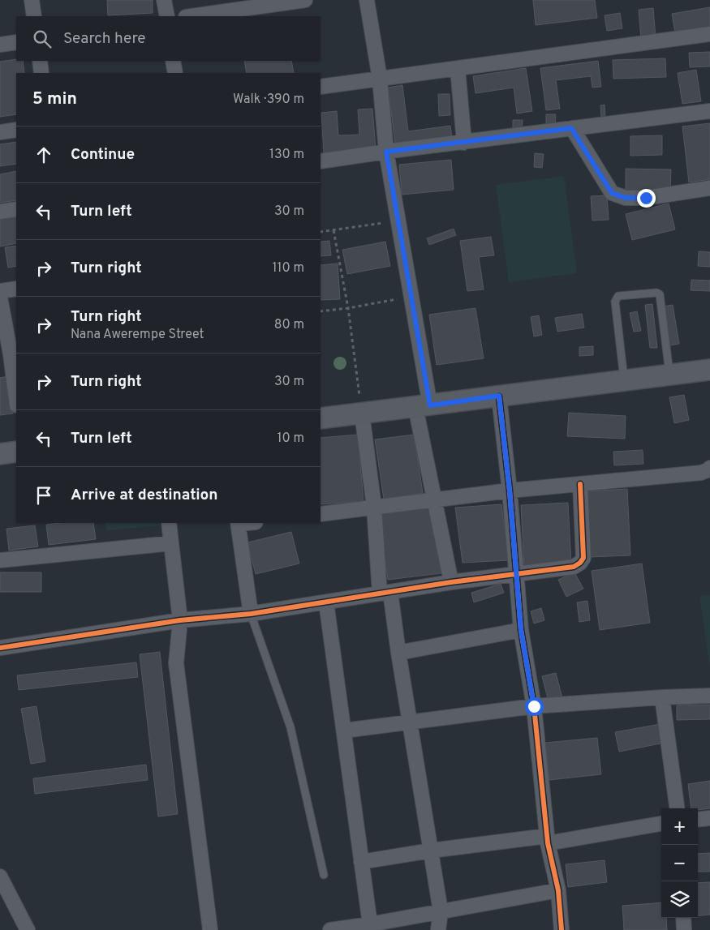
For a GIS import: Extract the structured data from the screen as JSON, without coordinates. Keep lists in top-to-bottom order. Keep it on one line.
{"page":{"search":"Search here","heading":["5 min","Walk · 390 m"],"list":[["Continue","130 m"],["Turn left","30 m"],["Turn right","110 m"],["Turn right","Nana Awerempe Street","80 m"],["Turn right","30 m"],["Turn left","10 m"],"Arrive at destination"],"map_buttons":["+","−"]}}
